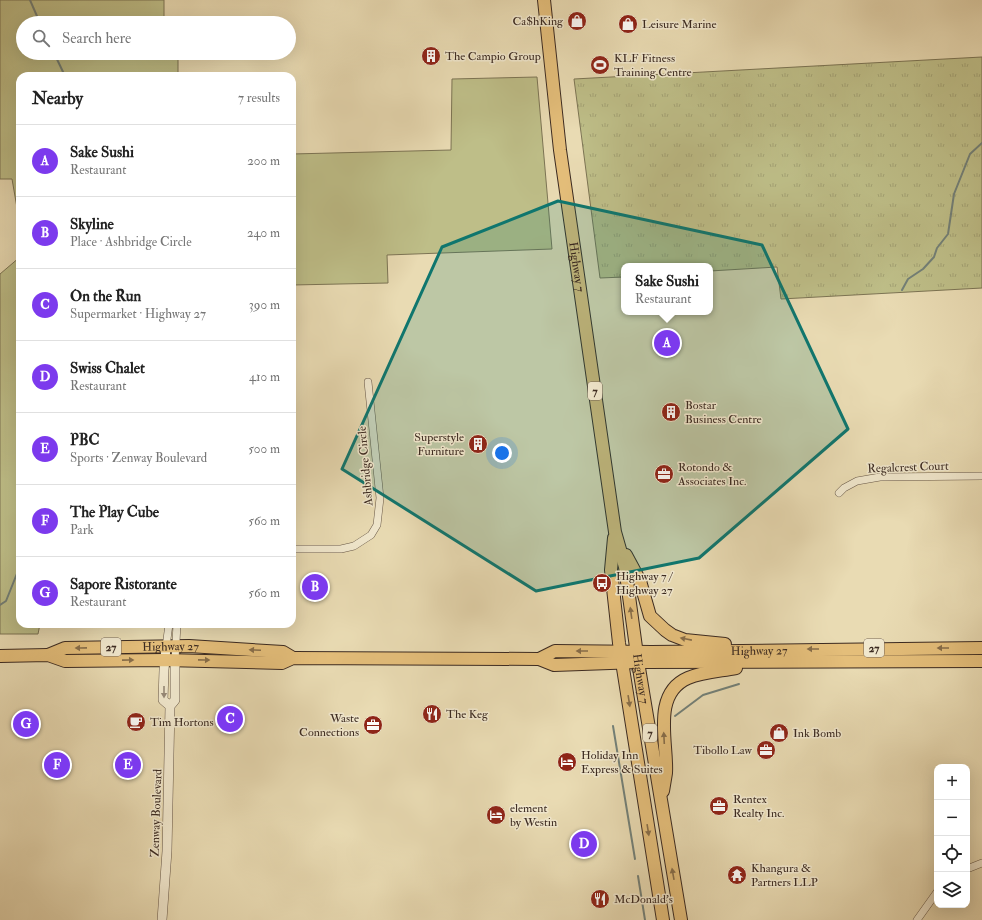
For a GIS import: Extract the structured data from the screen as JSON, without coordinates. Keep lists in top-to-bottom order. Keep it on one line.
{"streets":{"main road":["Highway 7","7","27","Highway 27"],"street":["Ashbridge Circle","Regalcrest Court","Zenway Boulevard"]},"crossings":[["Highway 7","Highway 27"],["Highway 27","Zenway Boulevard"]],"places":{"shop":["Ca$hKing","Leisure Marine","Ink Bomb"],"building":["The Campio Group","Bostar Business Centre","Superstyle Furniture"],"sports":["KLF Fitness Training Centre"],"office":["Rotondo & Associates Inc.","Waste Connections","Tibollo Law","Rentex Realty Inc."],"bus stop":["Highway 7 / Highway 27"],"restaurant":["The Keg","McDonald's"],"cafe":["Tim Hortons"],"hotel":["Holiday Inn Express & Suites","element by Westin"],"temple":["Khangura & Partners LLP"]},"page":{"search":"Search here","heading":["Nearby","7 results"],"list":[{"mark":"A","name":"Sake Sushi","note":"Restaurant","value":"200 m"},{"mark":"B","name":"Skyline","note":"Place · Ashbridge Circle","value":"240 m"},{"mark":"C","name":"On the Run","note":"Supermarket · Highway 27","value":"390 m"},{"mark":"D","name":"Swiss Chalet","note":"Restaurant","value":"410 m"},{"mark":"E","name":"PBC","note":"Sports · Zenway Boulevard","value":"500 m"},{"mark":"F","name":"The Play Cube","note":"Park","value":"560 m"},{"mark":"G","name":"Sapore Ristorante","note":"Restaurant","value":"560 m"}],"popup":["Sake Sushi","Restaurant"],"pins":["A","B","C","G","E","F","D"],"map_buttons":["+","−"]}}
